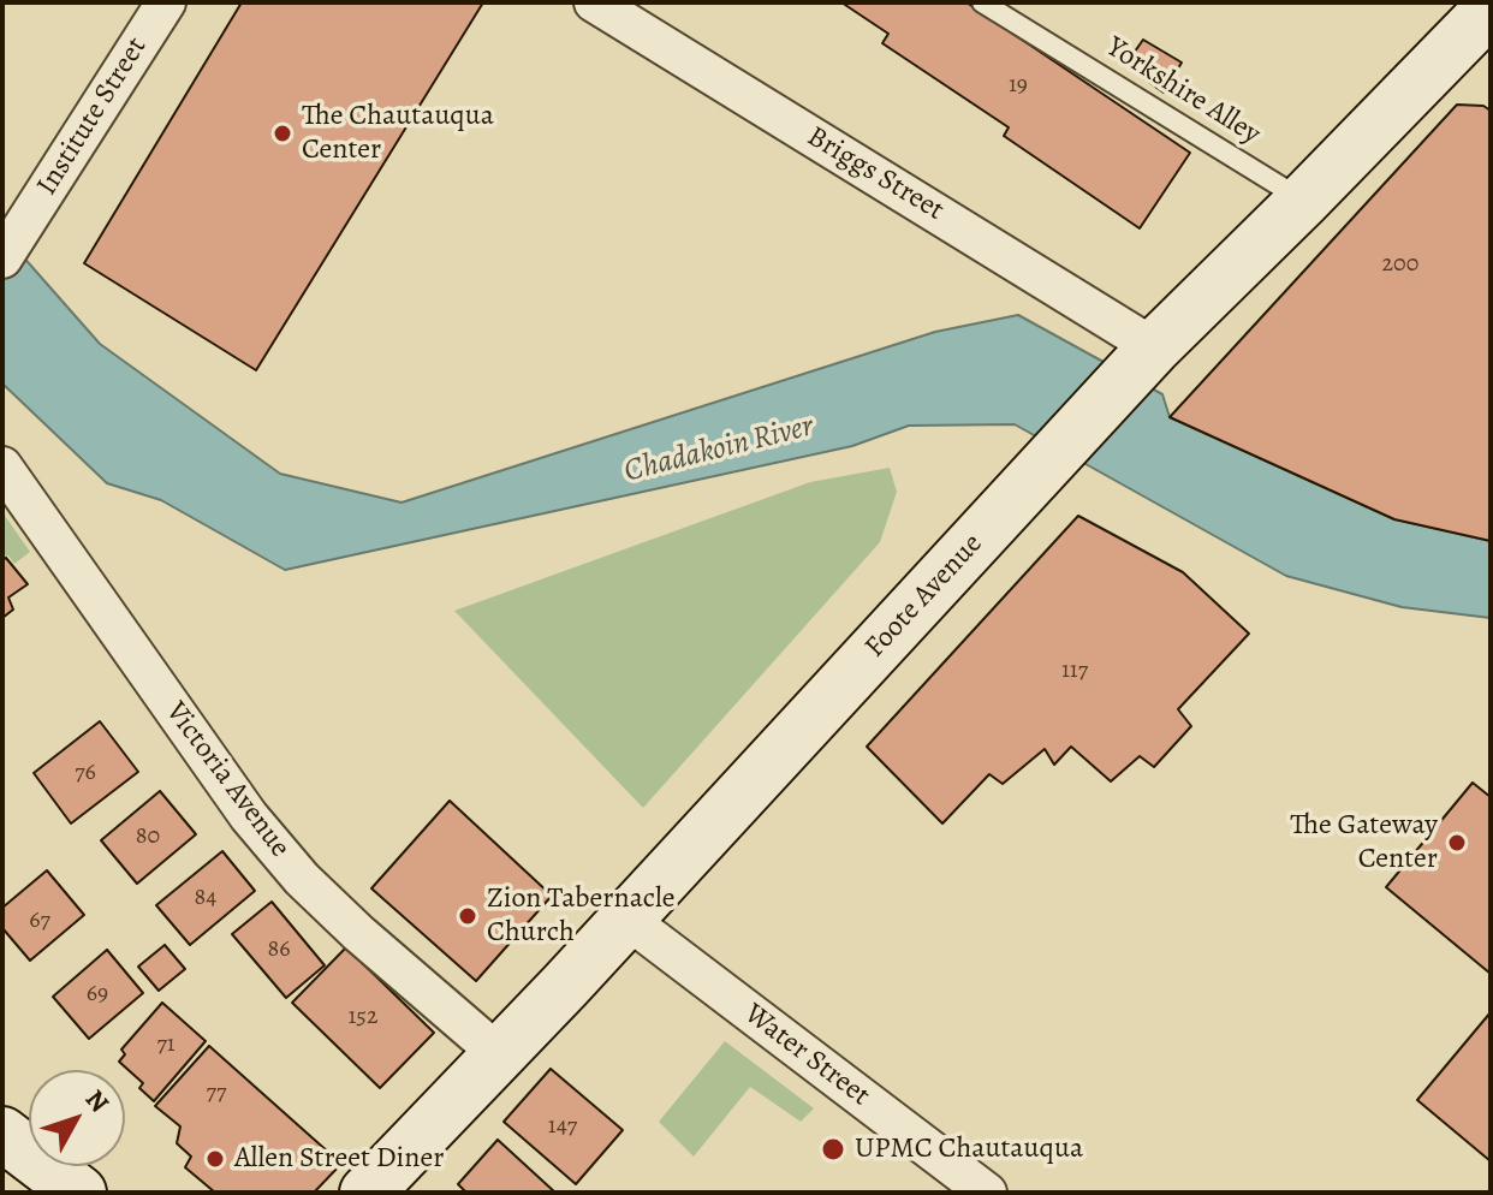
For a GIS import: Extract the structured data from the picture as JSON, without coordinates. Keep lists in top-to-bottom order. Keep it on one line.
{"streets":{"street":["Institute Street","Briggs Street","Foote Avenue","Victoria Avenue","Water Street"],"lane":["Yorkshire Alley"]},"crossings":[["Yorkshire Alley","Foote Avenue"],["Briggs Street","Foote Avenue"],["Foote Avenue","Victoria Avenue"],["Foote Avenue","Water Street"]],"water":["Chadakoin River"],"places":["The Chautauqua Center","The Gateway Center","Zion Tabernacle Church","UPMC Chautauqua","Allen Street Diner"],"house_numbers":["19","200","117","76","80","84","67","86","69","152","71","77","147"],"north":"top right"}
